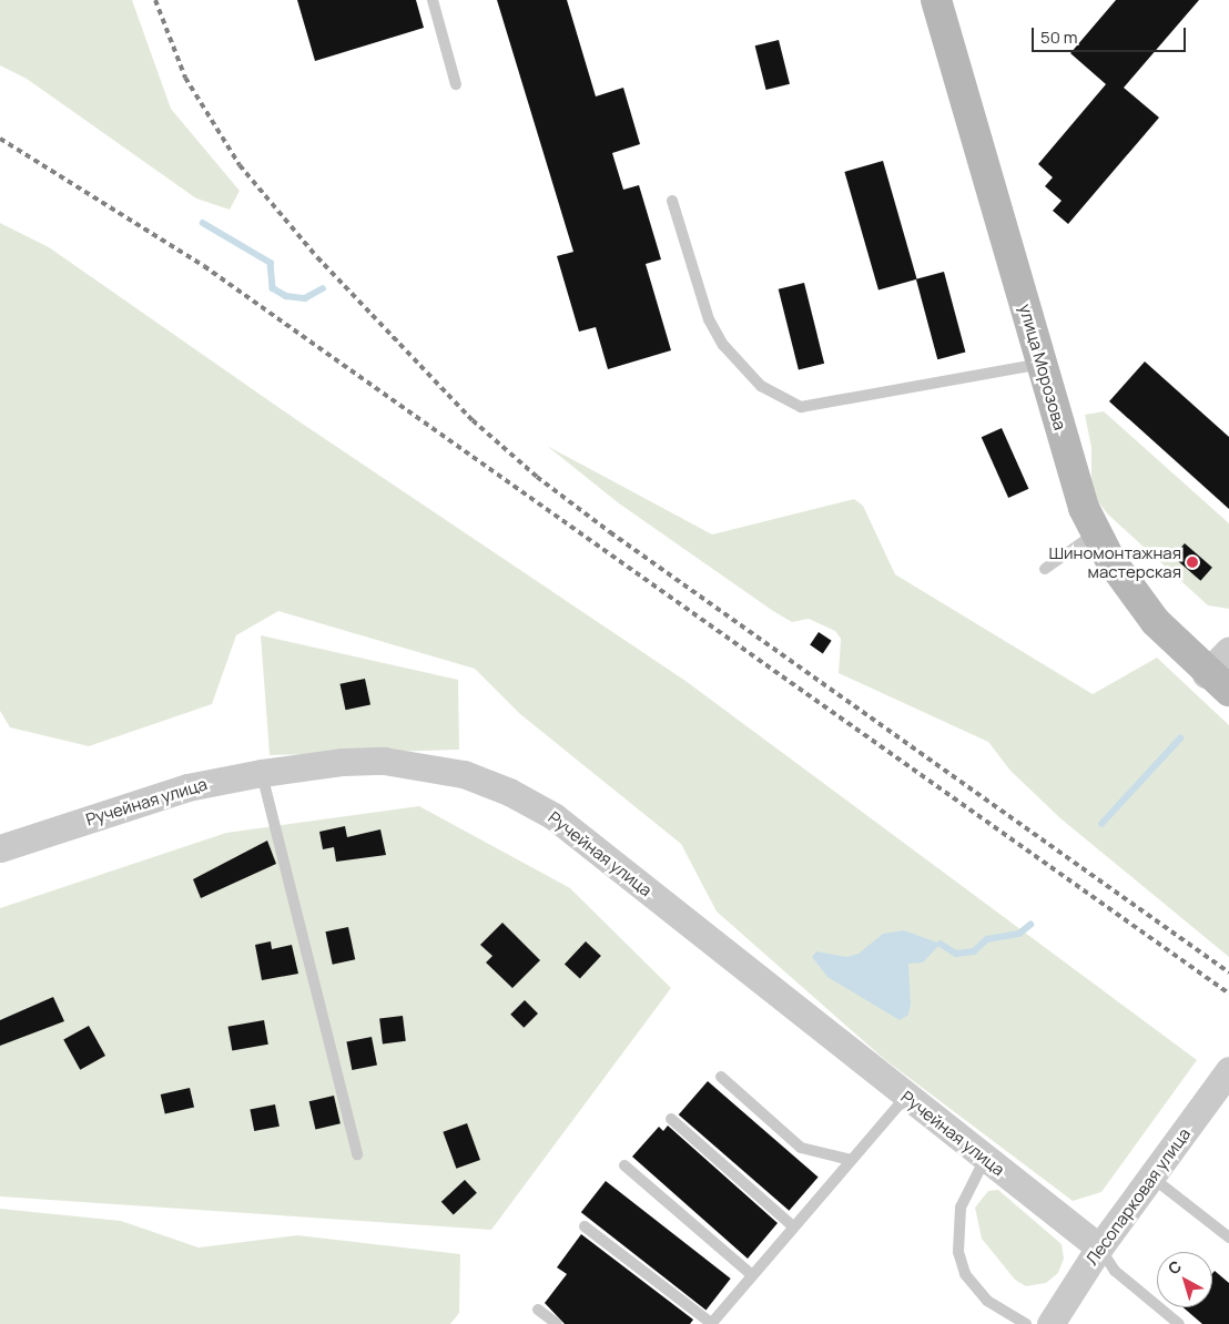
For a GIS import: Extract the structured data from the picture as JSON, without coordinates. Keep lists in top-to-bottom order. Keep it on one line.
{"streets":{"main road":["улица Морозова"],"street":["Ручейная улица","Лесопарковая улица"]},"crossings":[["Ручейная улица","Лесопарковая улица"]],"places":["Шиномонтажная мастерская"],"scale_bar":"50 m","north":"top left"}
